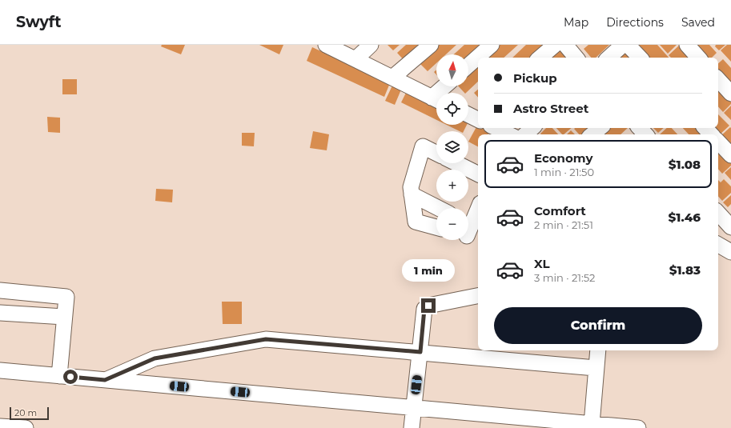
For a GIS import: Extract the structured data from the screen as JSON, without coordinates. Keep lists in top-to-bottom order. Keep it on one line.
{"scale_bar":"20 m","north":"top","page":{"header":"Swyft","nav":["Map","Directions","Saved"],"map_buttons":["+","−"],"banner":["Pickup","Astro Street"],"list":[{"name":"Economy","note":"1 min · 21:50","value":"$1.08"},{"name":"Comfort","note":"2 min · 21:51","value":"$1.46"},{"name":"XL","note":"3 min · 21:52","value":"$1.83"}],"bubble":"1 min","buttons":"Confirm","scale":"20 m"}}
